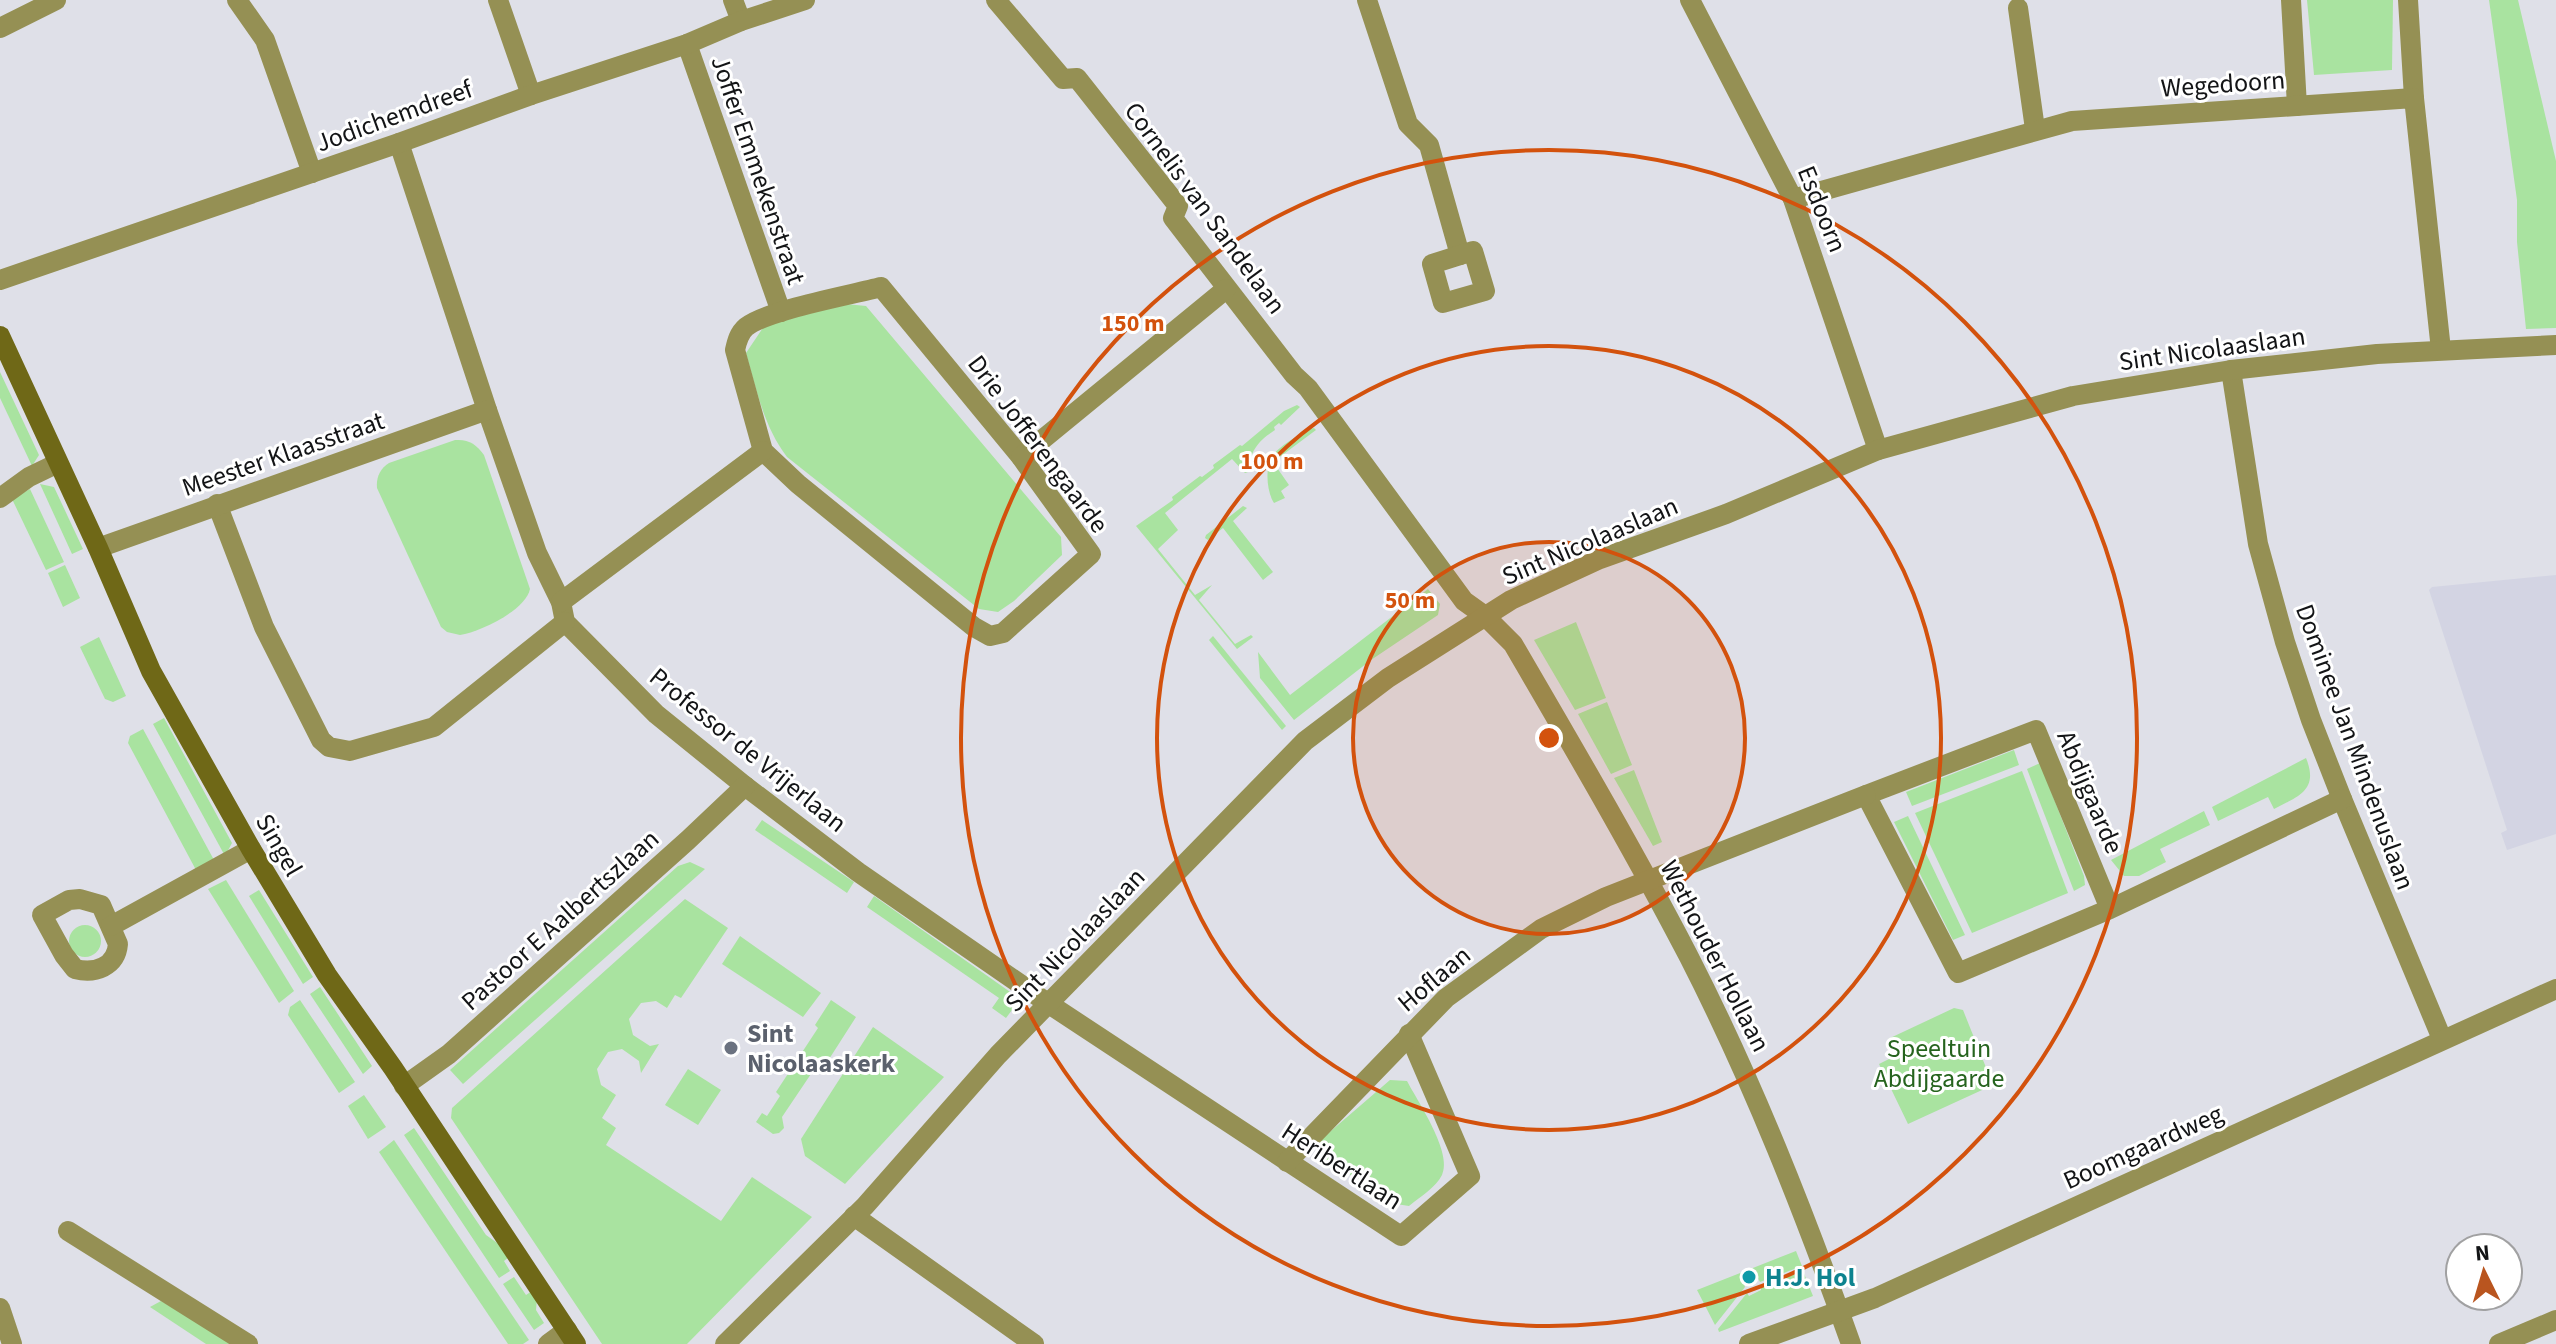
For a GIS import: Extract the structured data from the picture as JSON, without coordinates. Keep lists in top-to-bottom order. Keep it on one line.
{"streets":{"street":["Wegedoorn","Jodichemdreef","Joffer Emmekenstraat","Cornelis van Sandelaan","Esdoorn","Sint Nicolaaslaan","Drie Jofferengaarde","Meester Klaasstraat","Dominee Jan Mindenuslaan","Professor de Vrijerlaan","Abdijgaarde","Singel","Pastoor E Aalbertszlaan","Wethouder Hollaan","Hoflaan","Boomgaardweg","Heribertlaan"]},"crossings":[["Wegedoorn","Esdoorn"],["Jodichemdreef","Joffer Emmekenstraat"],["Jodichemdreef","Professor de Vrijerlaan"],["Joffer Emmekenstraat","Drie Jofferengaarde"],["Cornelis van Sandelaan","Wethouder Hollaan"],["Esdoorn","Sint Nicolaaslaan"],["Sint Nicolaaslaan","Dominee Jan Mindenuslaan"],["Sint Nicolaaslaan","Professor de Vrijerlaan"],["Sint Nicolaaslaan","Wethouder Hollaan"],["Sint Nicolaaslaan","Heribertlaan"],["Meester Klaasstraat","Professor de Vrijerlaan"],["Meester Klaasstraat","Singel"],["Dominee Jan Mindenuslaan","Boomgaardweg"],["Professor de Vrijerlaan","Pastoor E Aalbertszlaan"],["Professor de Vrijerlaan","Heribertlaan"],["Abdijgaarde","Wethouder Hollaan"],["Abdijgaarde","Hoflaan"],["Singel","Pastoor E Aalbertszlaan"],["Wethouder Hollaan","Hoflaan"],["Wethouder Hollaan","Boomgaardweg"],["Hoflaan","Heribertlaan"]],"parks":["Speeltuin Abdijgaarde"],"places":["Sint Nicolaaskerk","H.J. Hol"],"north":"top","rings":["150 m","100 m","50 m"]}
